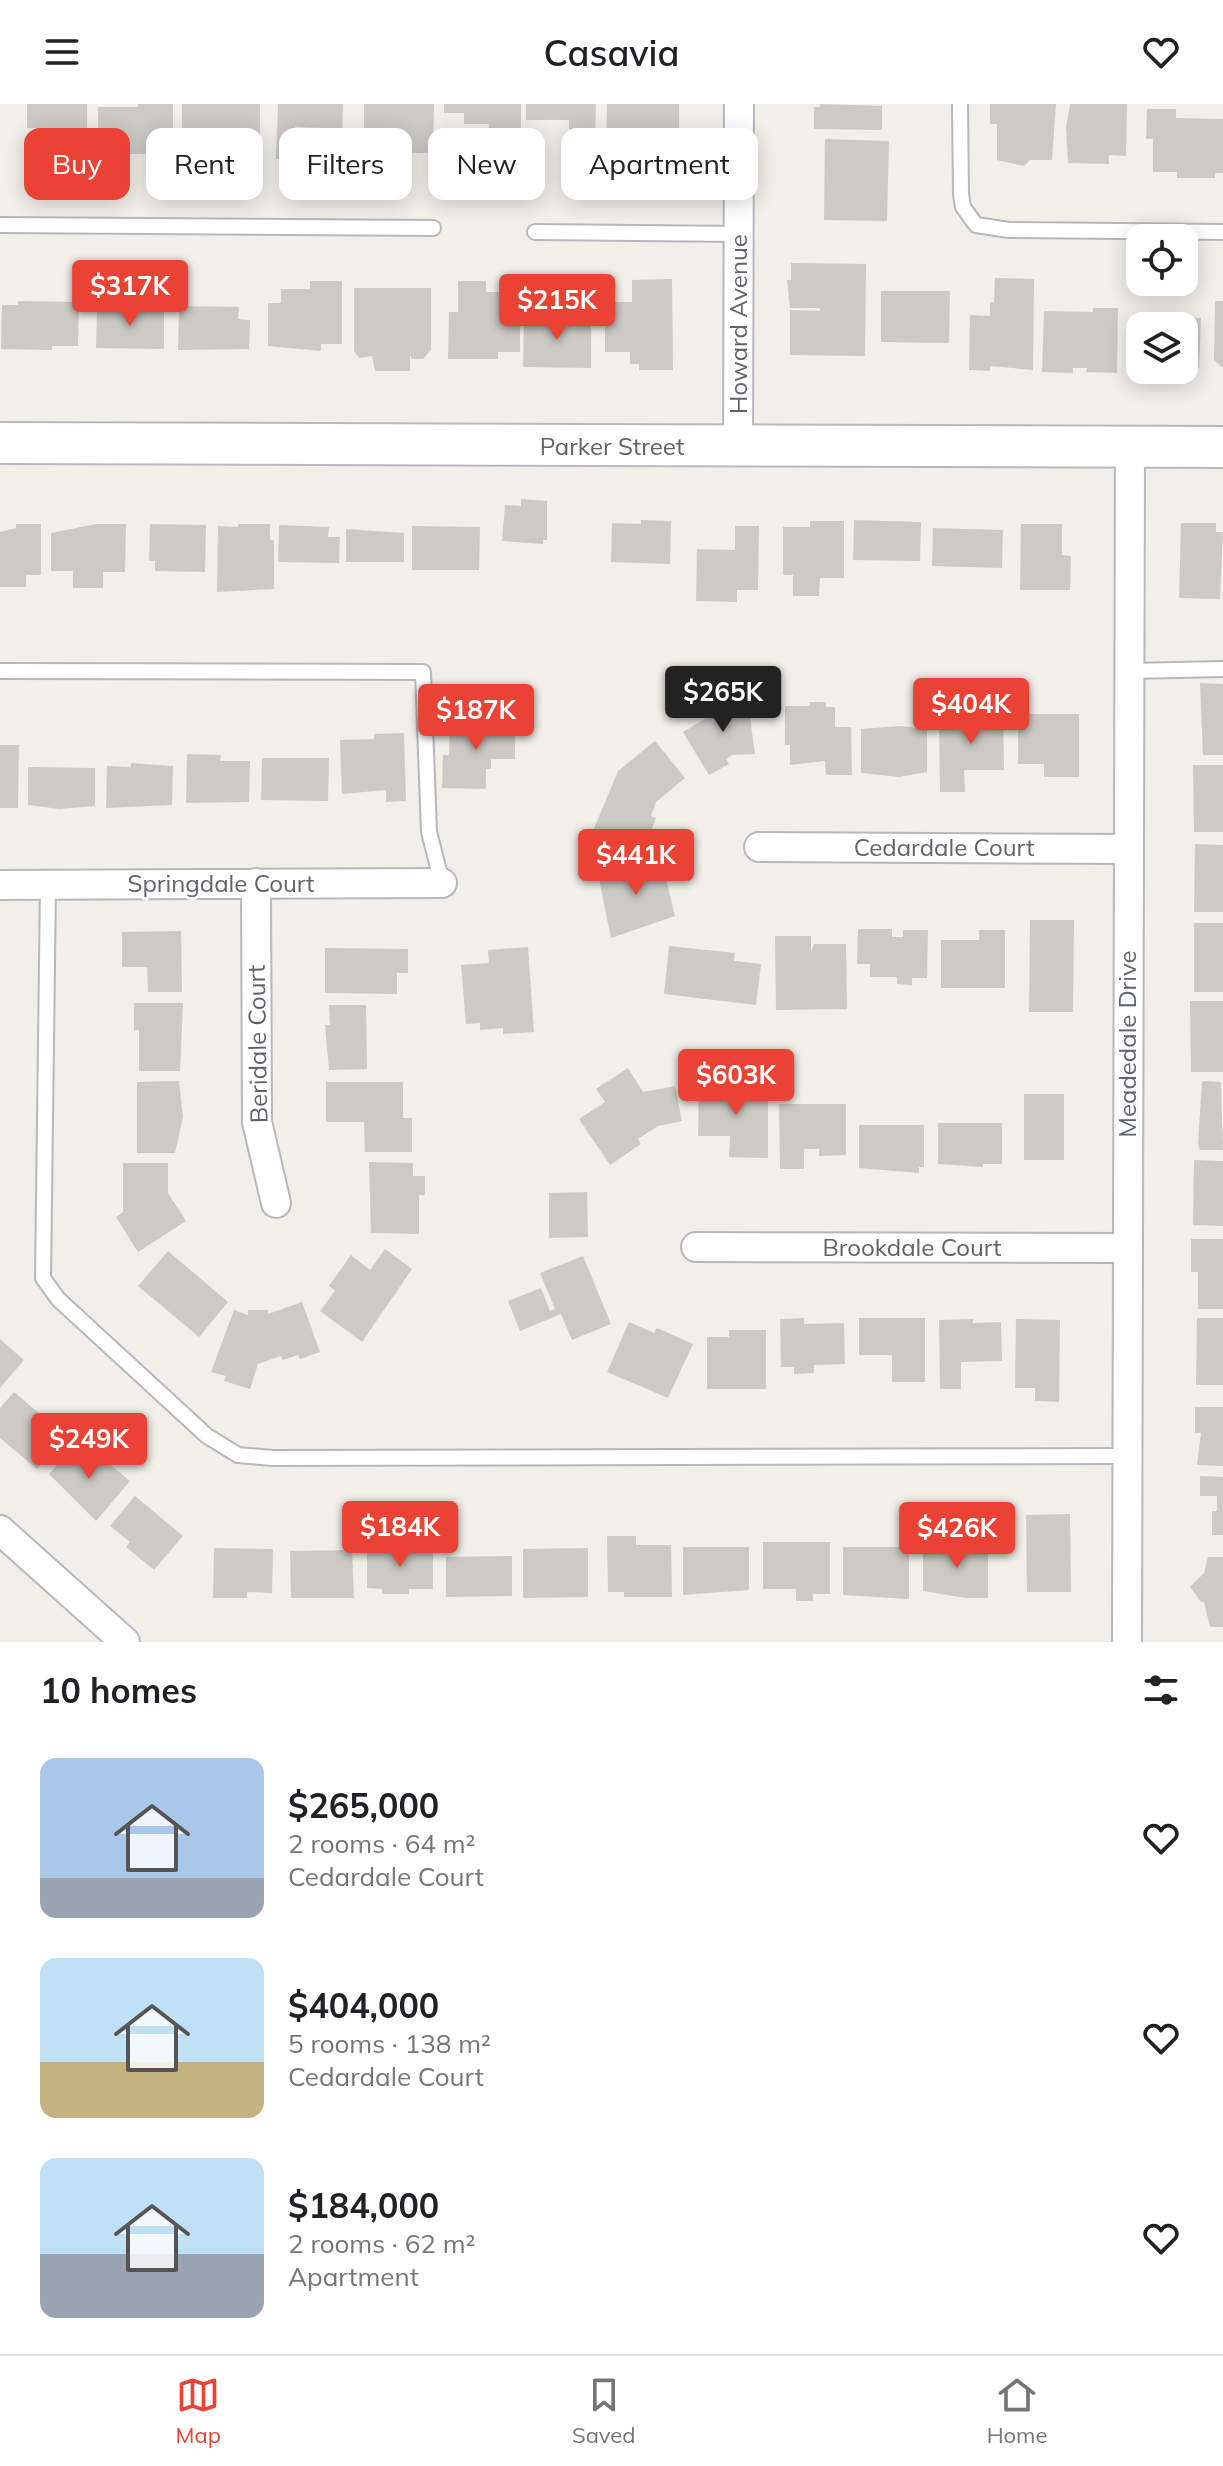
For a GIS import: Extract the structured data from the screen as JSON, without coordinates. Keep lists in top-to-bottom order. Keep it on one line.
{"streets":{"street":["Howard Avenue","Parker Street","Cedardale Court","Springdale Court","Beridale Court","Meadedale Drive","Brookdale Court"]},"crossings":[["Howard Avenue","Parker Street"],["Parker Street","Meadedale Drive"],["Cedardale Court","Meadedale Drive"],["Springdale Court","Beridale Court"],["Meadedale Drive","Brookdale Court"]],"page":{"header":"Casavia","chip":["Buy","Rent","Filters","New","Apartment"],"price":["$317K","$215K","$265K","$404K","$187K","$441K","$603K","$249K","$184K","$426K"],"heading":"10 homes","list":[{"name":"$265,000","note":"2 rooms · 64 m² · Cedardale Court"},{"name":"$404,000","note":"5 rooms · 138 m² · Cedardale Court"},{"name":"$184,000","note":"2 rooms · 62 m² · Apartment"}],"tabs":["Map","Saved","Home"]}}
